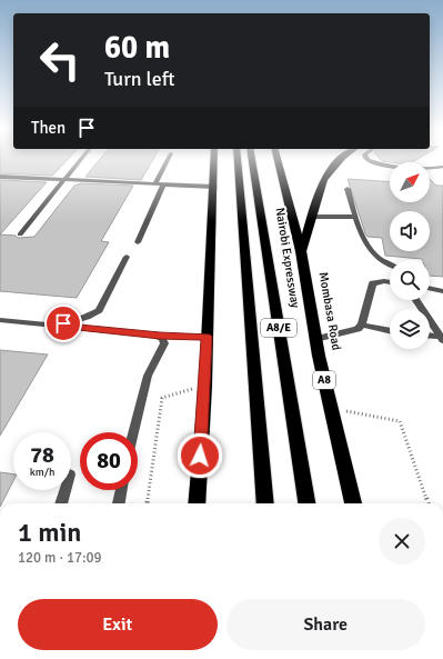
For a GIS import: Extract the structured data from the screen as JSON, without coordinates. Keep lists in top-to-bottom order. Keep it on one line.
{"streets":{"highway":["Nairobi Expressway","Mombasa Road","A8/E","A8"]},"north":"top right","page":{"turn":["60 m","Turn left"],"then":"Then","speed":"78 km/h","limit":"80","heading":["1 min","120 m · 17:09"],"buttons":["Exit","Share"]}}
